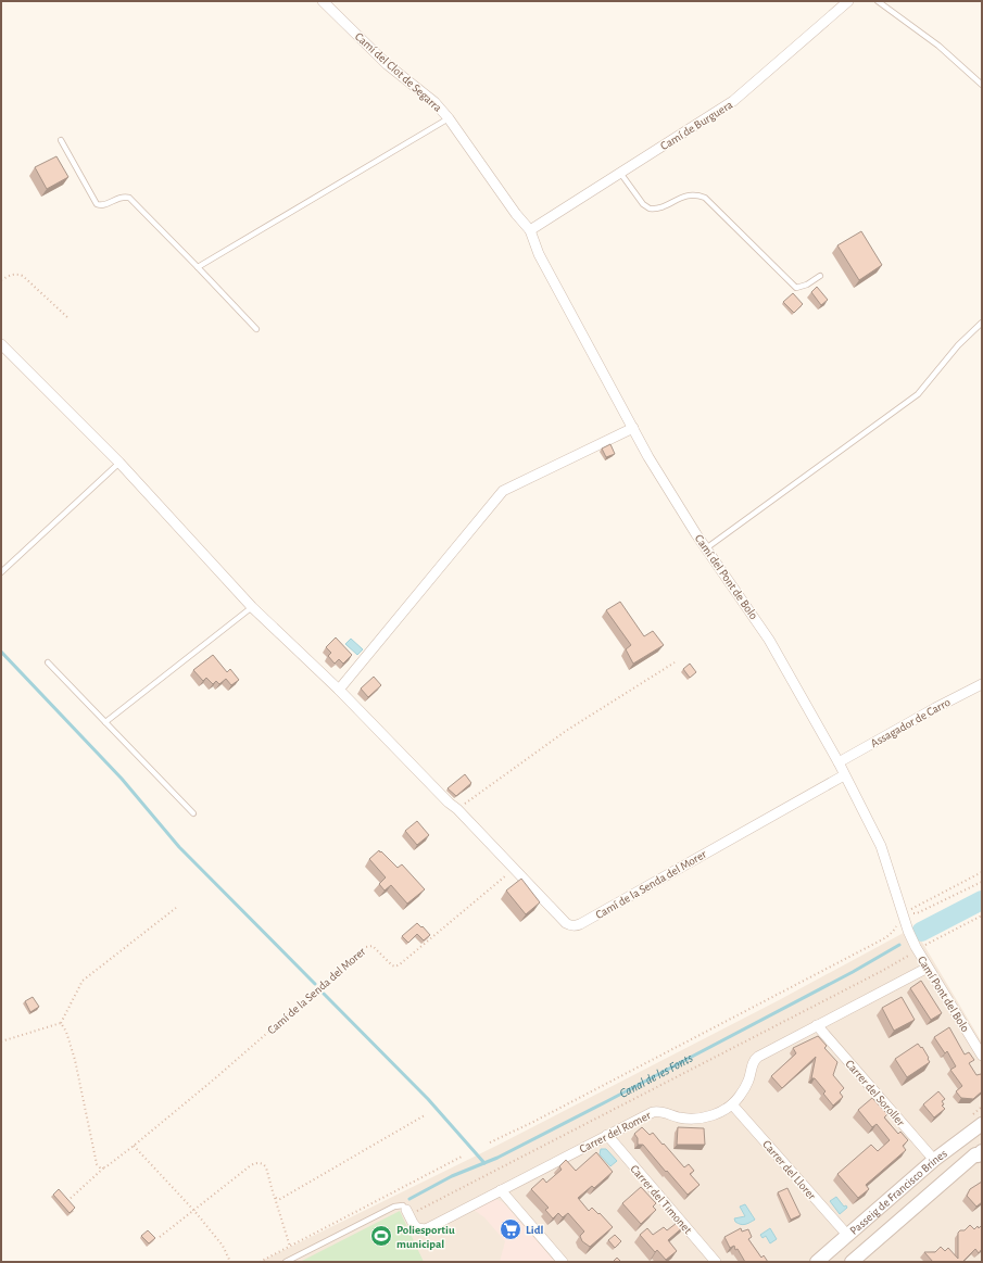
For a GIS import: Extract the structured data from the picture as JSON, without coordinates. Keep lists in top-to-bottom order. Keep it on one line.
{"streets":{"street":["Camí del Clot de Segarra","Camí de Burguera","Camí del Pont de Bolo","Assagador de Carro","Camí de la Senda del Morer","Camí Pont del Bolo","Carrer del Soroller","Carrer del Romer","Carrer del Llorer","Passeig de Francisco Brines","Carrer del Timonet"]},"crossings":[["Camí del Clot de Segarra","Camí de Burguera"],["Camí del Clot de Segarra","Camí del Pont de Bolo"],["Camí de Burguera","Camí del Pont de Bolo"],["Camí del Pont de Bolo","Assagador de Carro"],["Camí del Pont de Bolo","Camí de la Senda del Morer"],["Camí del Pont de Bolo","Camí Pont del Bolo"],["Camí Pont del Bolo","Carrer del Romer"],["Carrer del Soroller","Carrer del Romer"],["Carrer del Soroller","Passeig de Francisco Brines"],["Carrer del Romer","Carrer del Llorer"],["Carrer del Romer","Carrer del Timonet"],["Carrer del Llorer","Passeig de Francisco Brines"]],"water":["Canal de les Fonts"],"places":{"supermarket":["Lidl"],"sports":["Poliesportiu municipal"]}}
